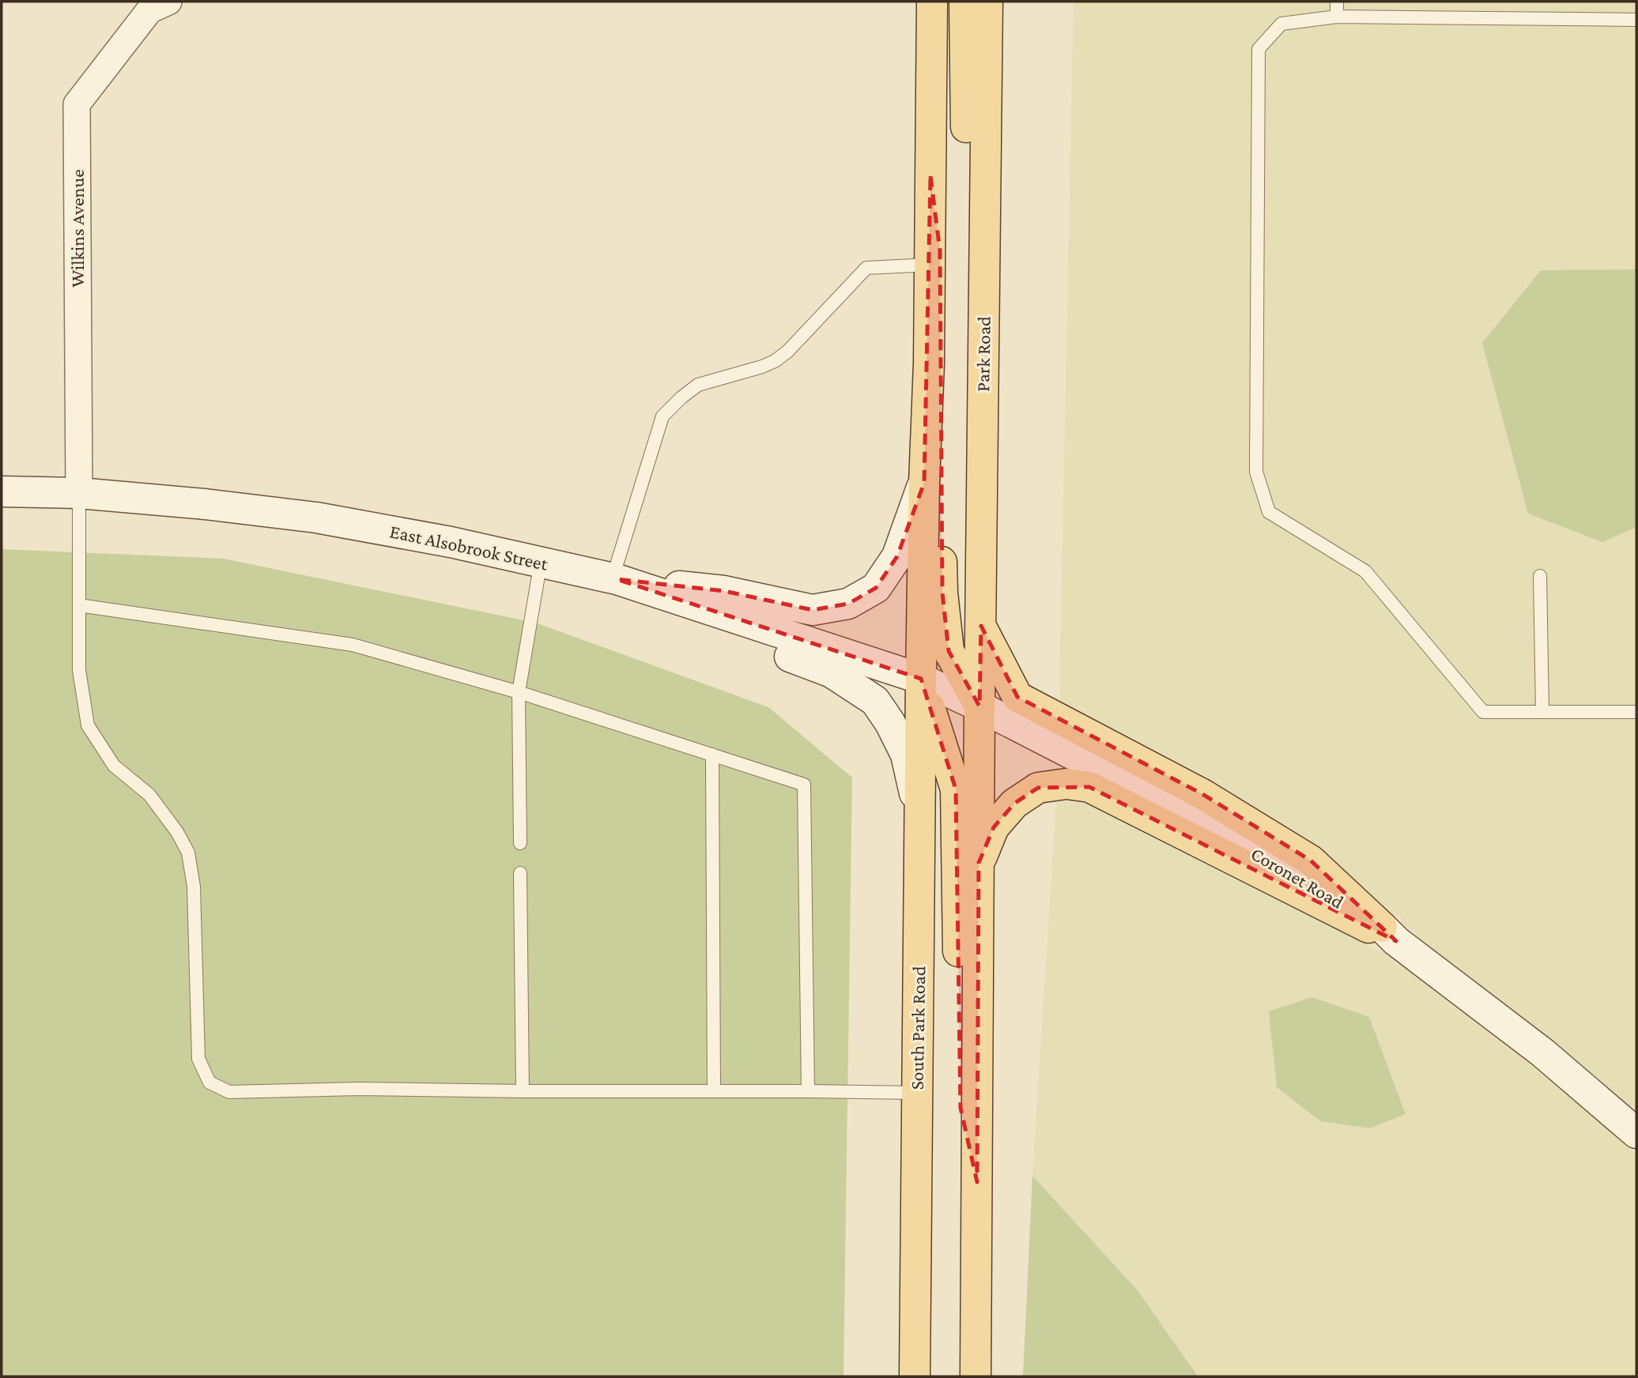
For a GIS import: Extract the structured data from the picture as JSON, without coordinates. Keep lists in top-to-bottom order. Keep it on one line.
{"streets":{"main road":["Park Road","South Park Road"],"street":["Wilkins Avenue","East Alsobrook Street","Coronet Road"]},"crossings":[["Wilkins Avenue","East Alsobrook Street"],["Park Road","Coronet Road"],["East Alsobrook Street","Coronet Road"],["East Alsobrook Street","South Park Road"],["Coronet Road","South Park Road"]]}
